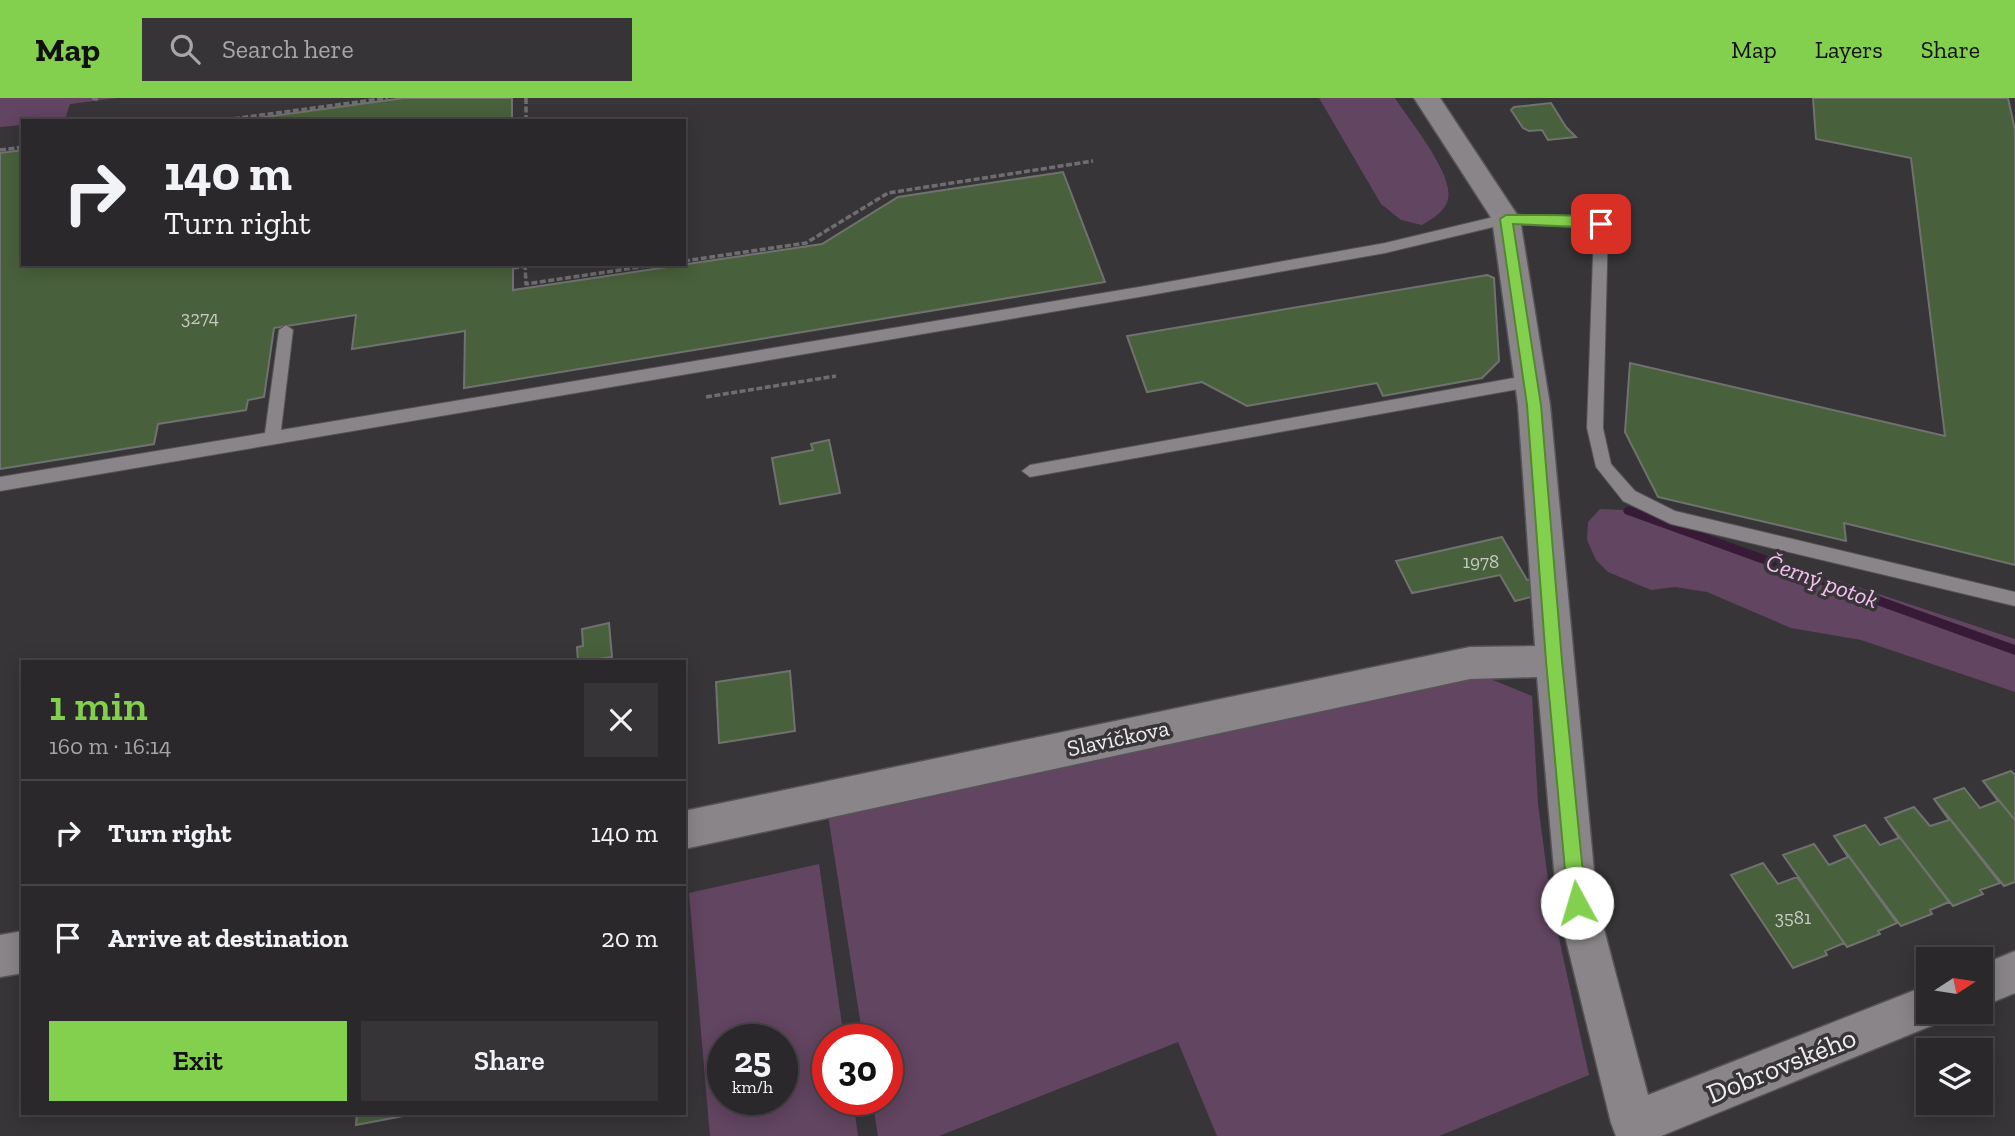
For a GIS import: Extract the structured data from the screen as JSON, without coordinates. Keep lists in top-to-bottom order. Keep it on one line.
{"streets":{"street":["Slavíčkova","Dobrovského"]},"water":["Černý potok"],"house_numbers":["3274","1978","3581"],"north":"right","page":{"header":"Map","search":"Search here","nav":["Map","Layers","Share"],"turn":["140 m","Turn right"],"heading":["1 min","160 m · 16:14"],"list":[{"name":"Turn right","value":"140 m"},{"name":"Arrive at destination","value":"20 m"}],"buttons":["Exit","Share"],"speed":"25 km/h","limit":"30"}}
